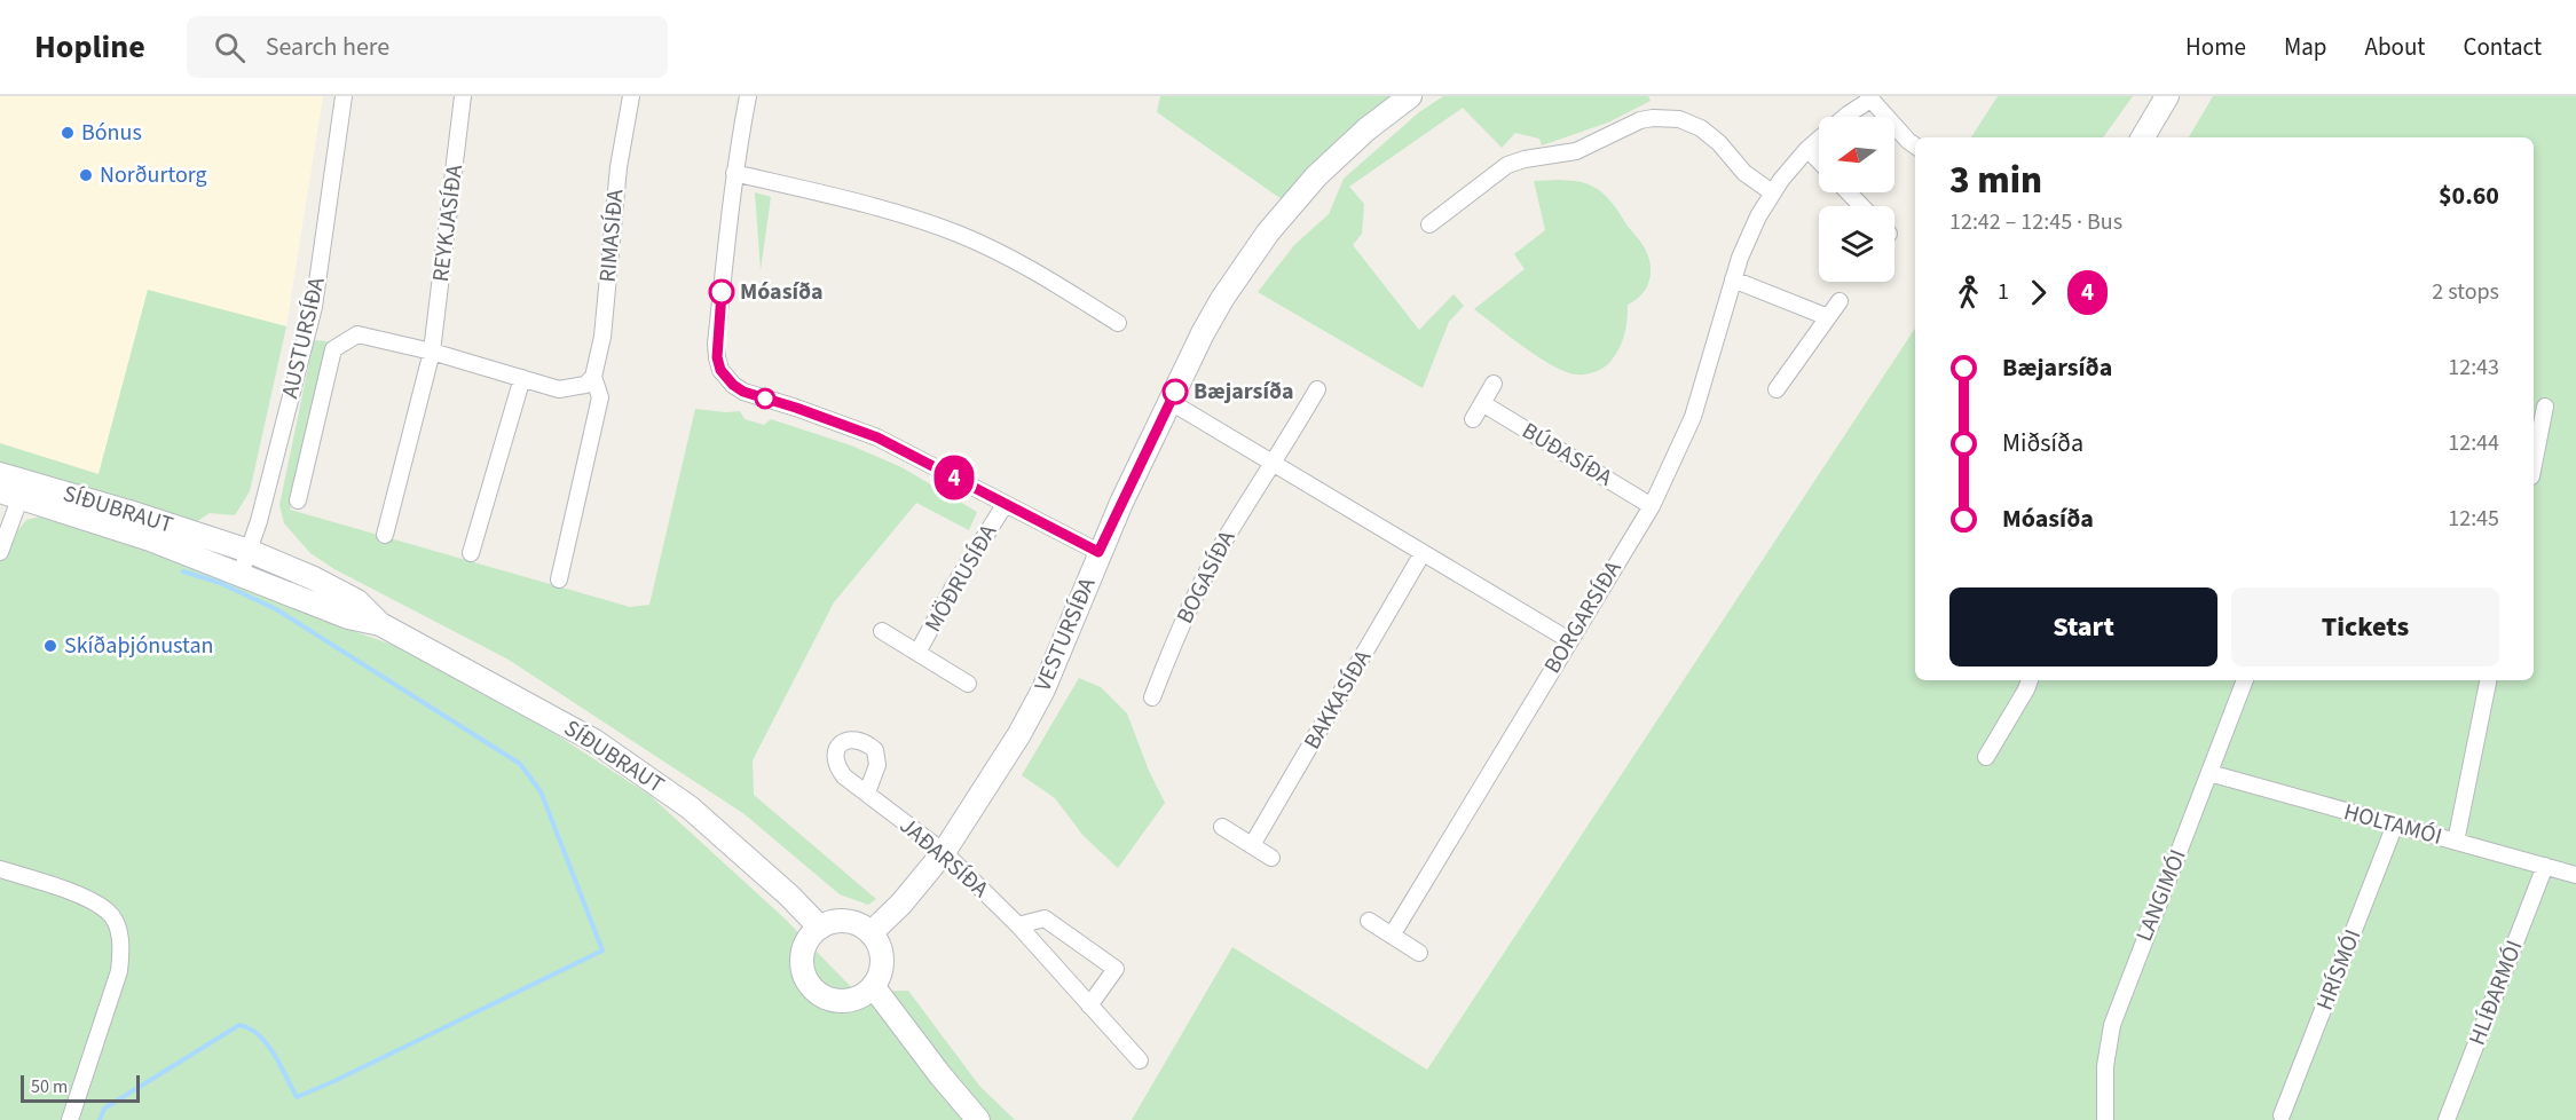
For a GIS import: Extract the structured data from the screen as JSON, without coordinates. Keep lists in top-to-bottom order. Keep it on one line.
{"streets":{"street":["REYKJASÍÐA","RIMASÍÐA","AUSTURSÍÐA","BÚÐASÍÐA","SÍÐUBRAUT","BOGASÍÐA","MÖÐRUSÍÐA","BORGARSÍÐA","VESTURSÍÐA","BAKKASÍÐA","HOLTAMÓI","JAÐARSÍÐA","LANGIMÓI","HRÍSMÓI","HLÍÐARMÓI"]},"crossings":[["AUSTURSÍÐA","SÍÐUBRAUT"],["BÚÐASÍÐA","BORGARSÍÐA"],["SÍÐUBRAUT","VESTURSÍÐA"],["VESTURSÍÐA","JAÐARSÍÐA"],["HOLTAMÓI","LANGIMÓI"],["HOLTAMÓI","HRÍSMÓI"],["HOLTAMÓI","HLÍÐARMÓI"]],"places":["Bónus","Norðurtorg","Móasíða","Bæjarsíða","Skíðaþjónustan"],"lines":["bus line 4"],"scale_bar":"50 m","north":"left","page":{"header":"Hopline","search":"Search here","nav":["Home","Map","About","Contact"],"on_map":"4","heading":["3 min","12:42 – 12:45 · Bus","$0.60"],"legs":["1","4","2 stops"],"list":[{"name":"Bæjarsíða","value":"12:43"},{"name":"Miðsíða","value":"12:44"},{"name":"Móasíða","value":"12:45"}],"buttons":["Start","Tickets"],"scale":"50 m"}}
